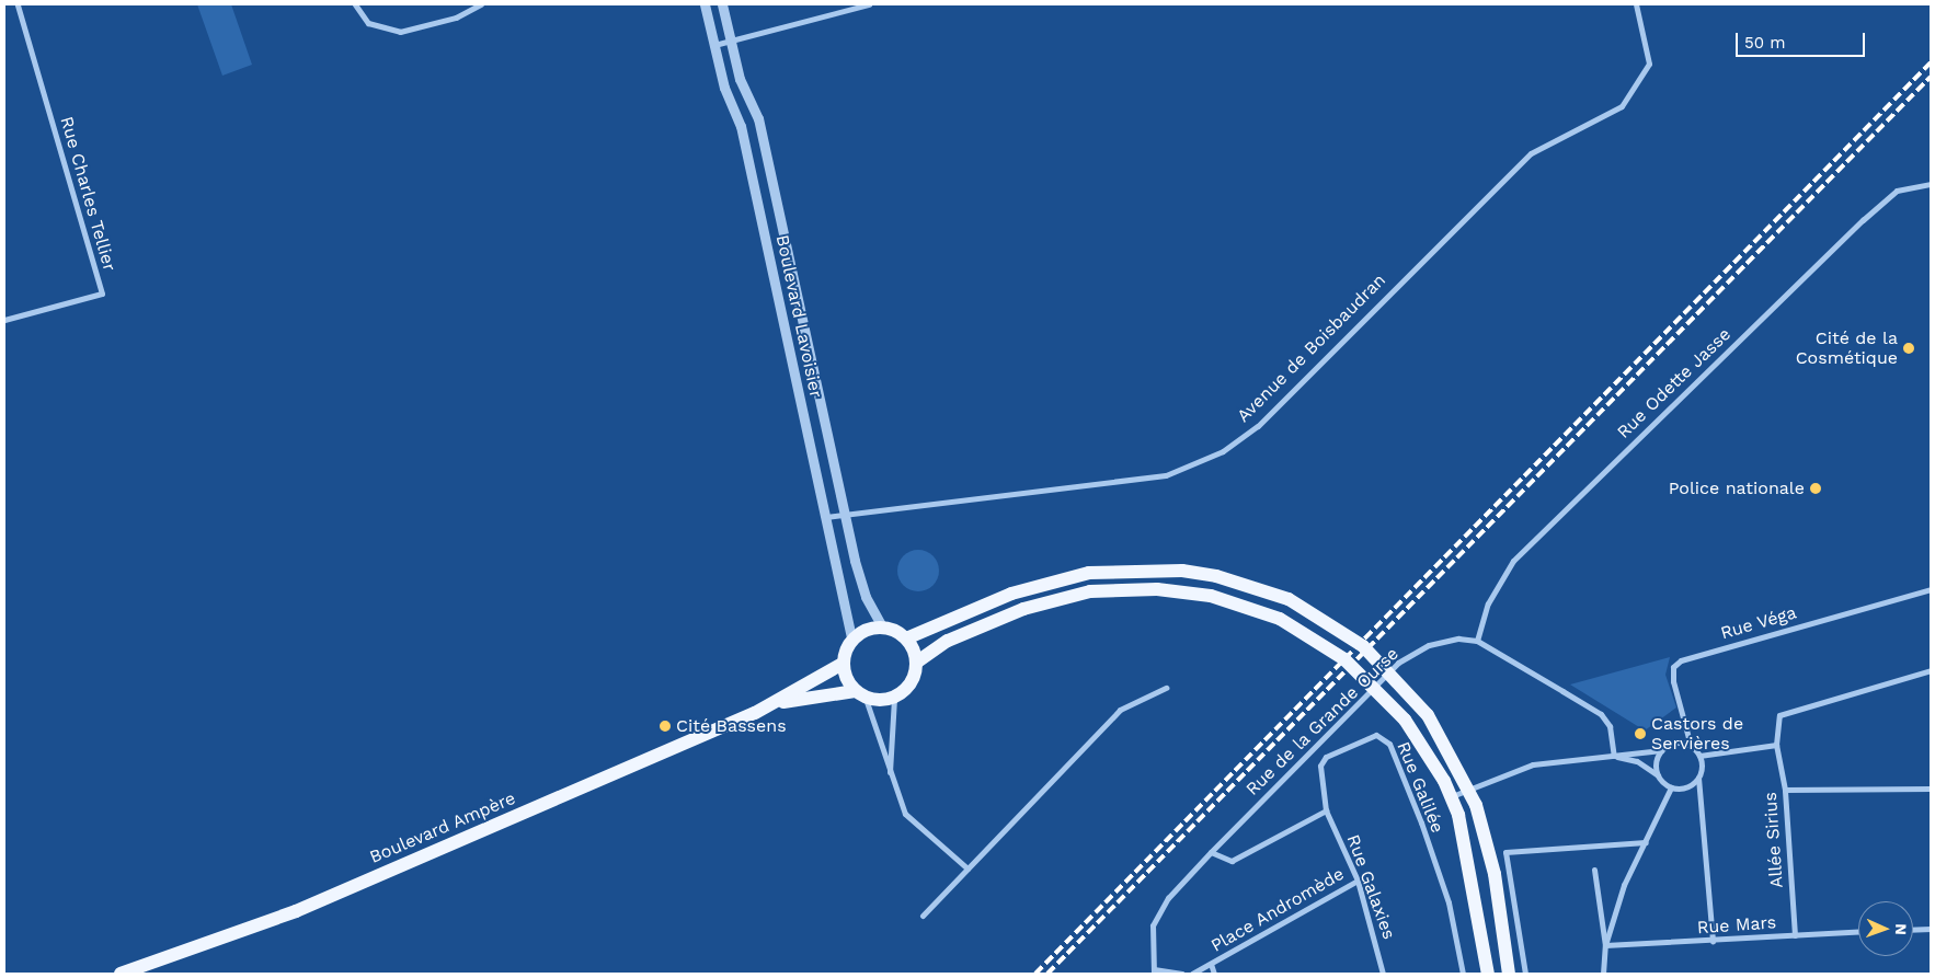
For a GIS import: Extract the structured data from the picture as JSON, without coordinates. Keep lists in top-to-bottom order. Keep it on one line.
{"streets":{"main road":["Boulevard Ampère"],"street":["Rue Charles Tellier","Boulevard Lavoisier","Avenue de Boisbaudran","Rue Odette Jasse","Rue Véga","Rue de la Grande Ourse","Rue Galilée","Allée Sirius","Rue Galaxies","Place Andromède","Rue Mars"]},"crossings":[["Boulevard Lavoisier","Avenue de Boisbaudran"],["Boulevard Lavoisier","Boulevard Ampère"],["Rue Odette Jasse","Rue de la Grande Ourse"],["Rue Galilée","Rue Galaxies"],["Allée Sirius","Rue Mars"],["Rue Galaxies","Place Andromède"]],"places":["Cité de la Cosmétique","Police nationale","Cité Bassens","Castors de Servières"],"scale_bar":"50 m","north":"right"}
